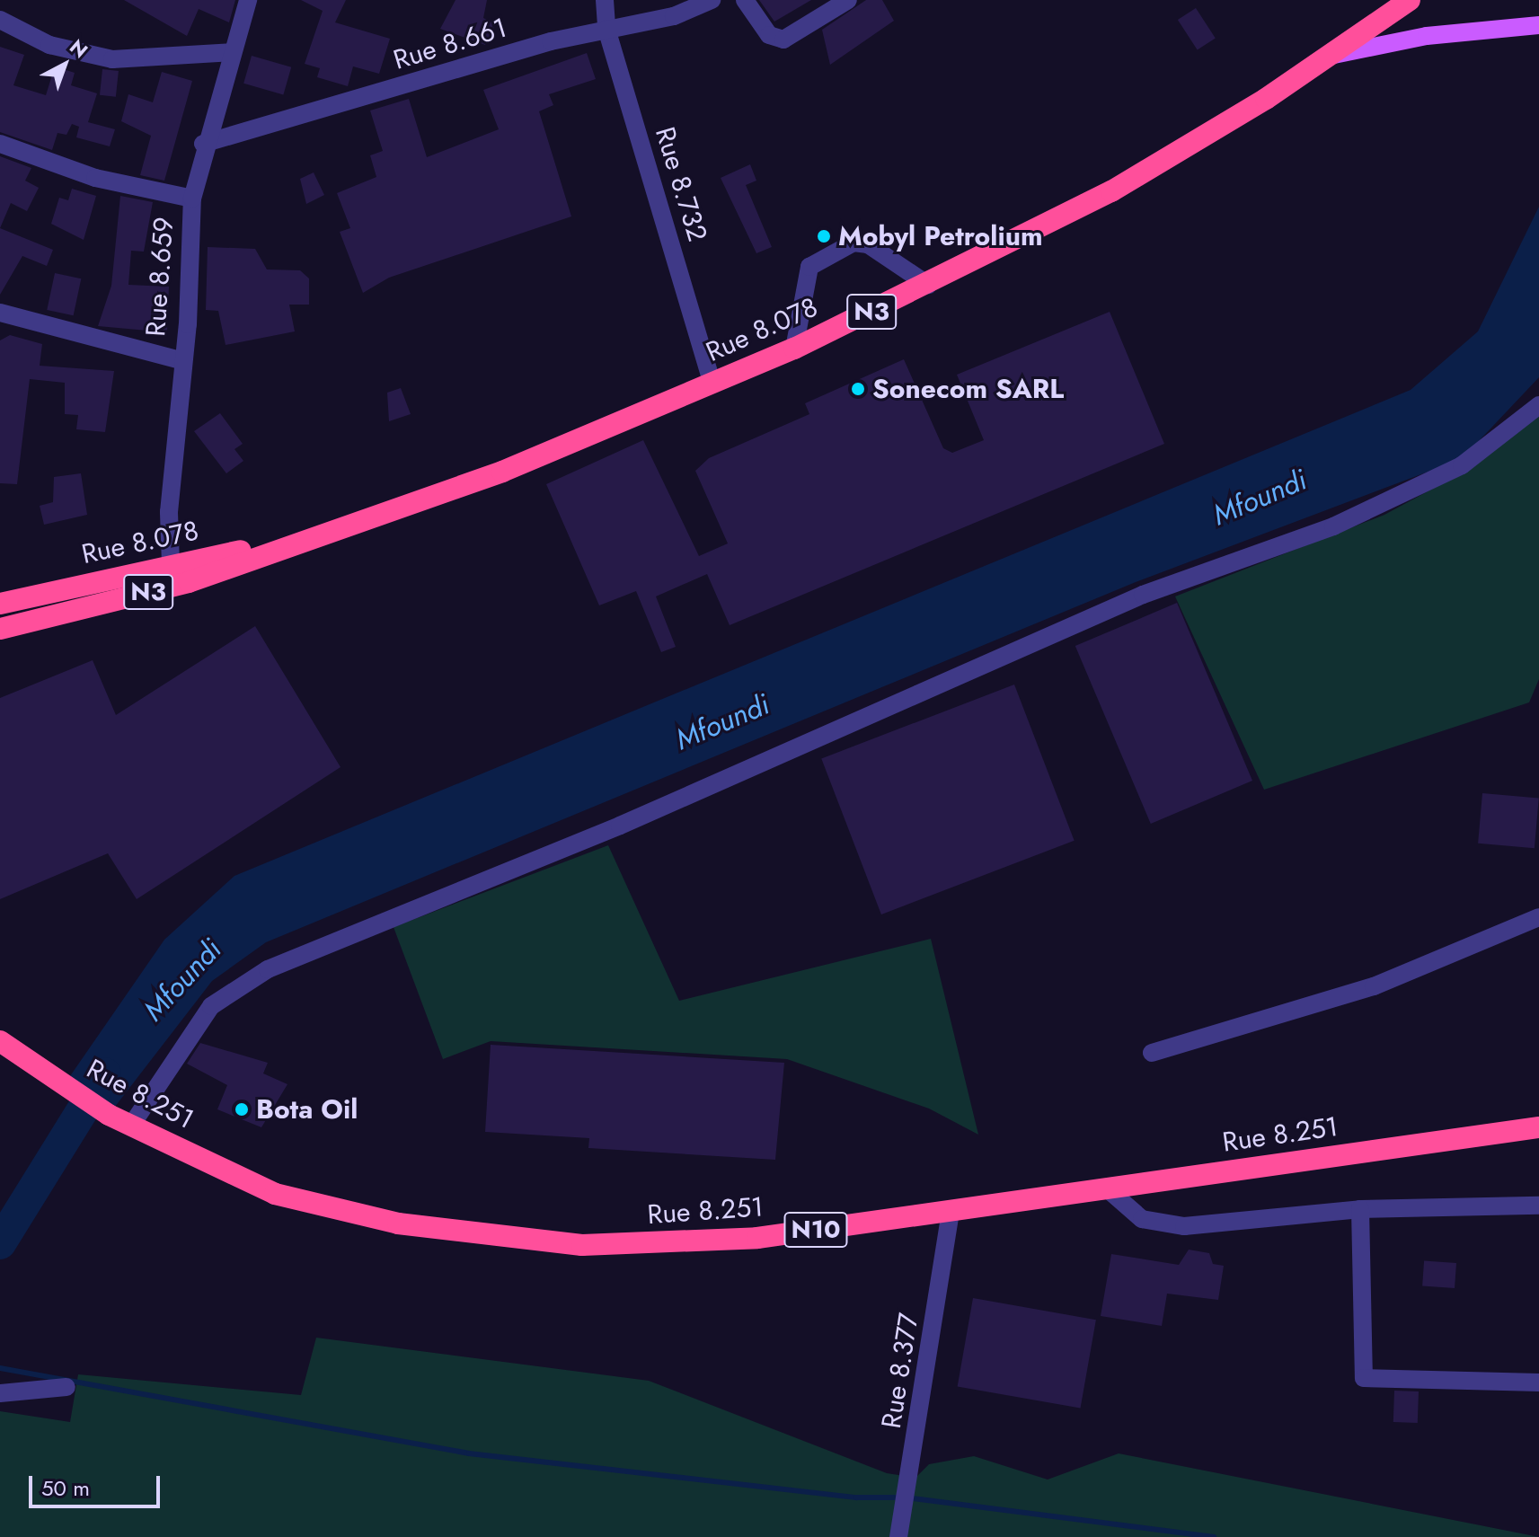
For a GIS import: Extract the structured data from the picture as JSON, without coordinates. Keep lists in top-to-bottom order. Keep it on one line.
{"streets":{"highway":["N3","Rue 8.078","Rue 8.251","N10"],"street":["Rue 8.661","Rue 8.732","Rue 8.659","Rue 8.377"]},"crossings":[["Rue 8.661","Rue 8.732"],["Rue 8.661","Rue 8.659"],["Rue 8.732","Rue 8.078"],["Rue 8.659","Rue 8.078"],["Rue 8.251","Rue 8.377"]],"water":["Mfoundi"],"places":["Mobyl Petrolium","Sonecom SARL","Bota Oil"],"scale_bar":"50 m","north":"top right"}
